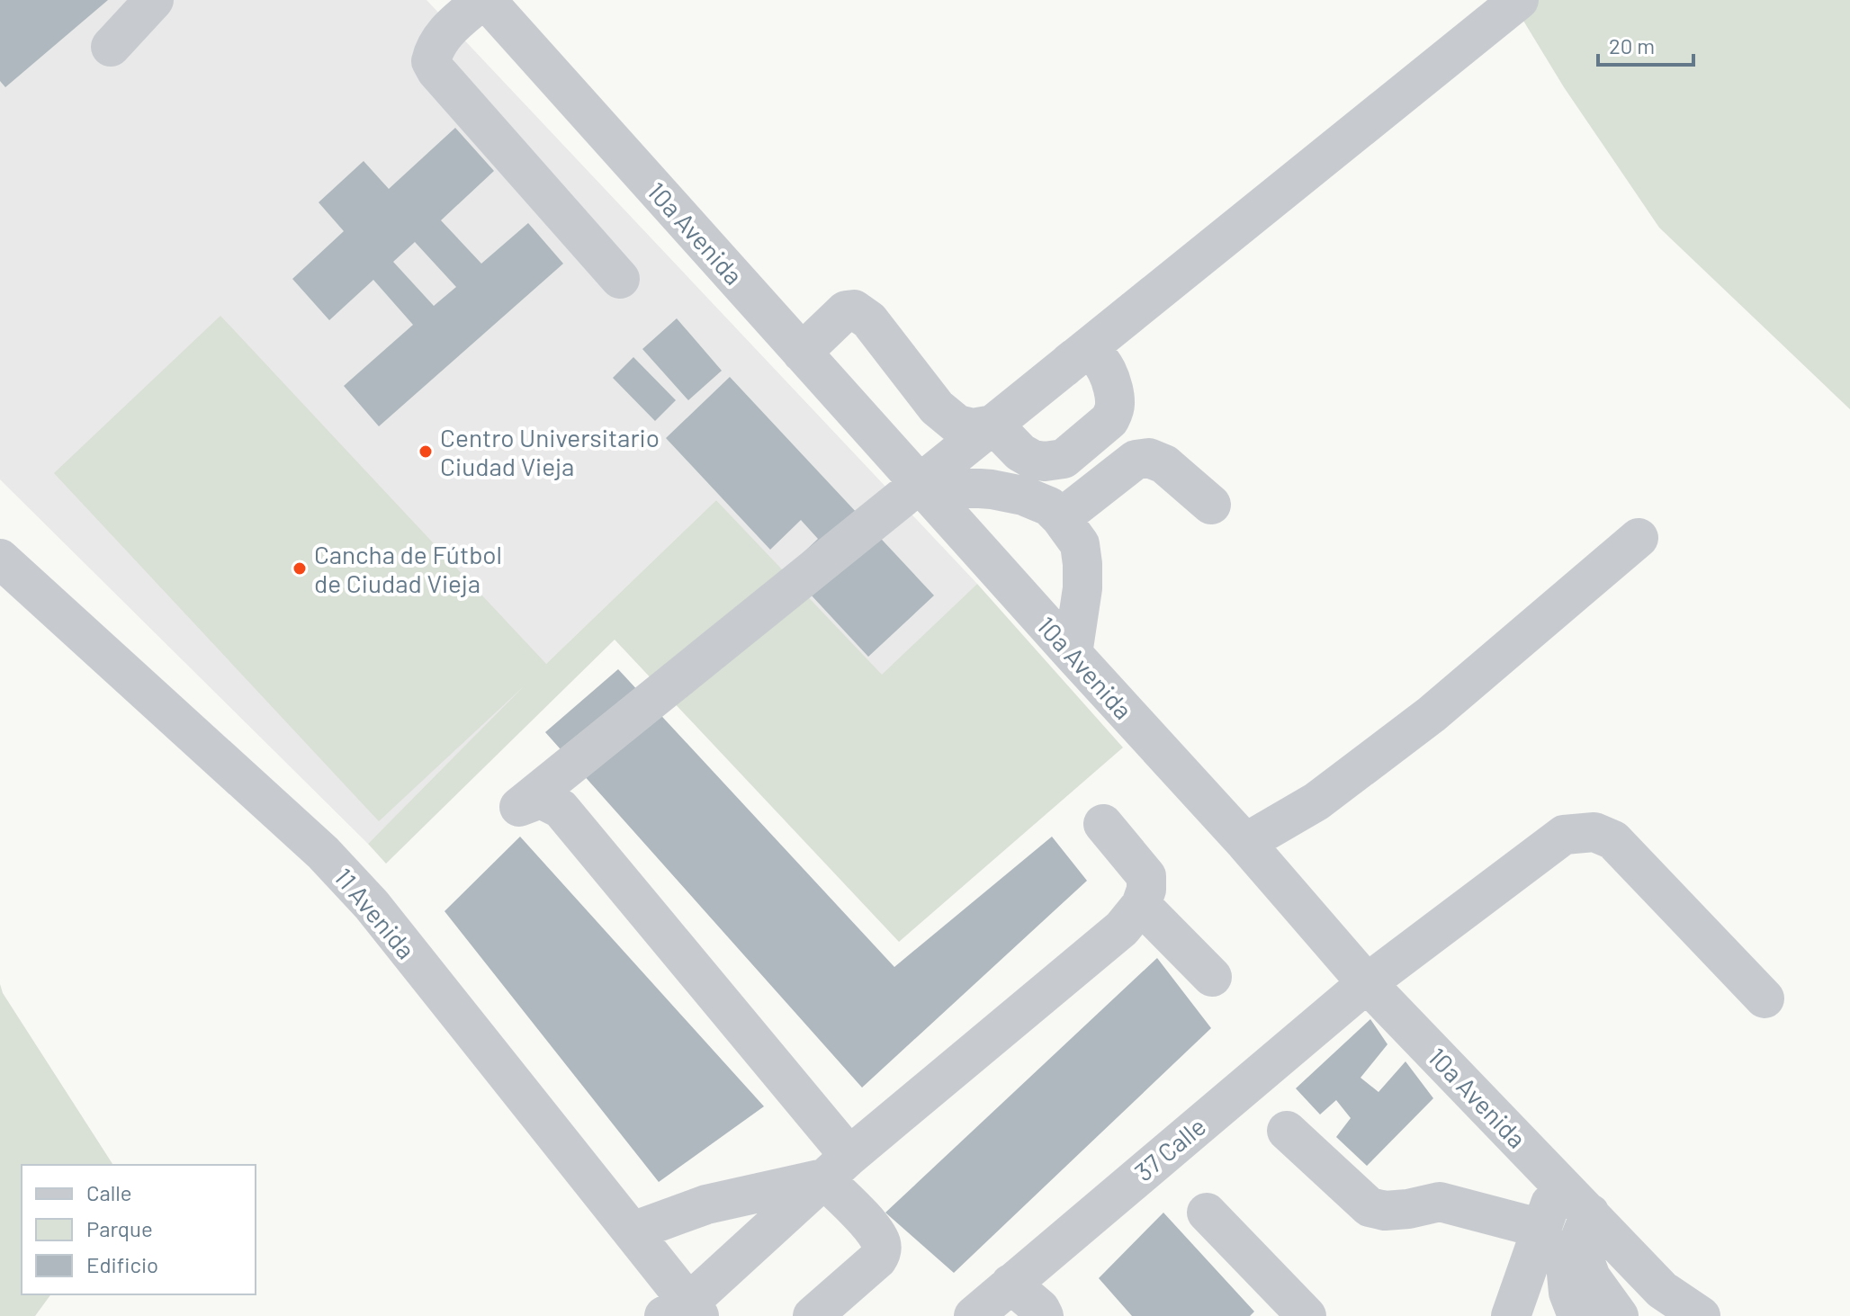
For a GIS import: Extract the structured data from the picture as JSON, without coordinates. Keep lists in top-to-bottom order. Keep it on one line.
{"streets":{"street":["10a Avenida","11 Avenida","37 Calle"]},"crossings":[["10a Avenida","37 Calle"]],"places":["Centro Universitario Ciudad Vieja","Cancha de Fútbol de Ciudad Vieja"],"legend":["Calle","Parque","Edificio"],"scale_bar":"20 m"}
